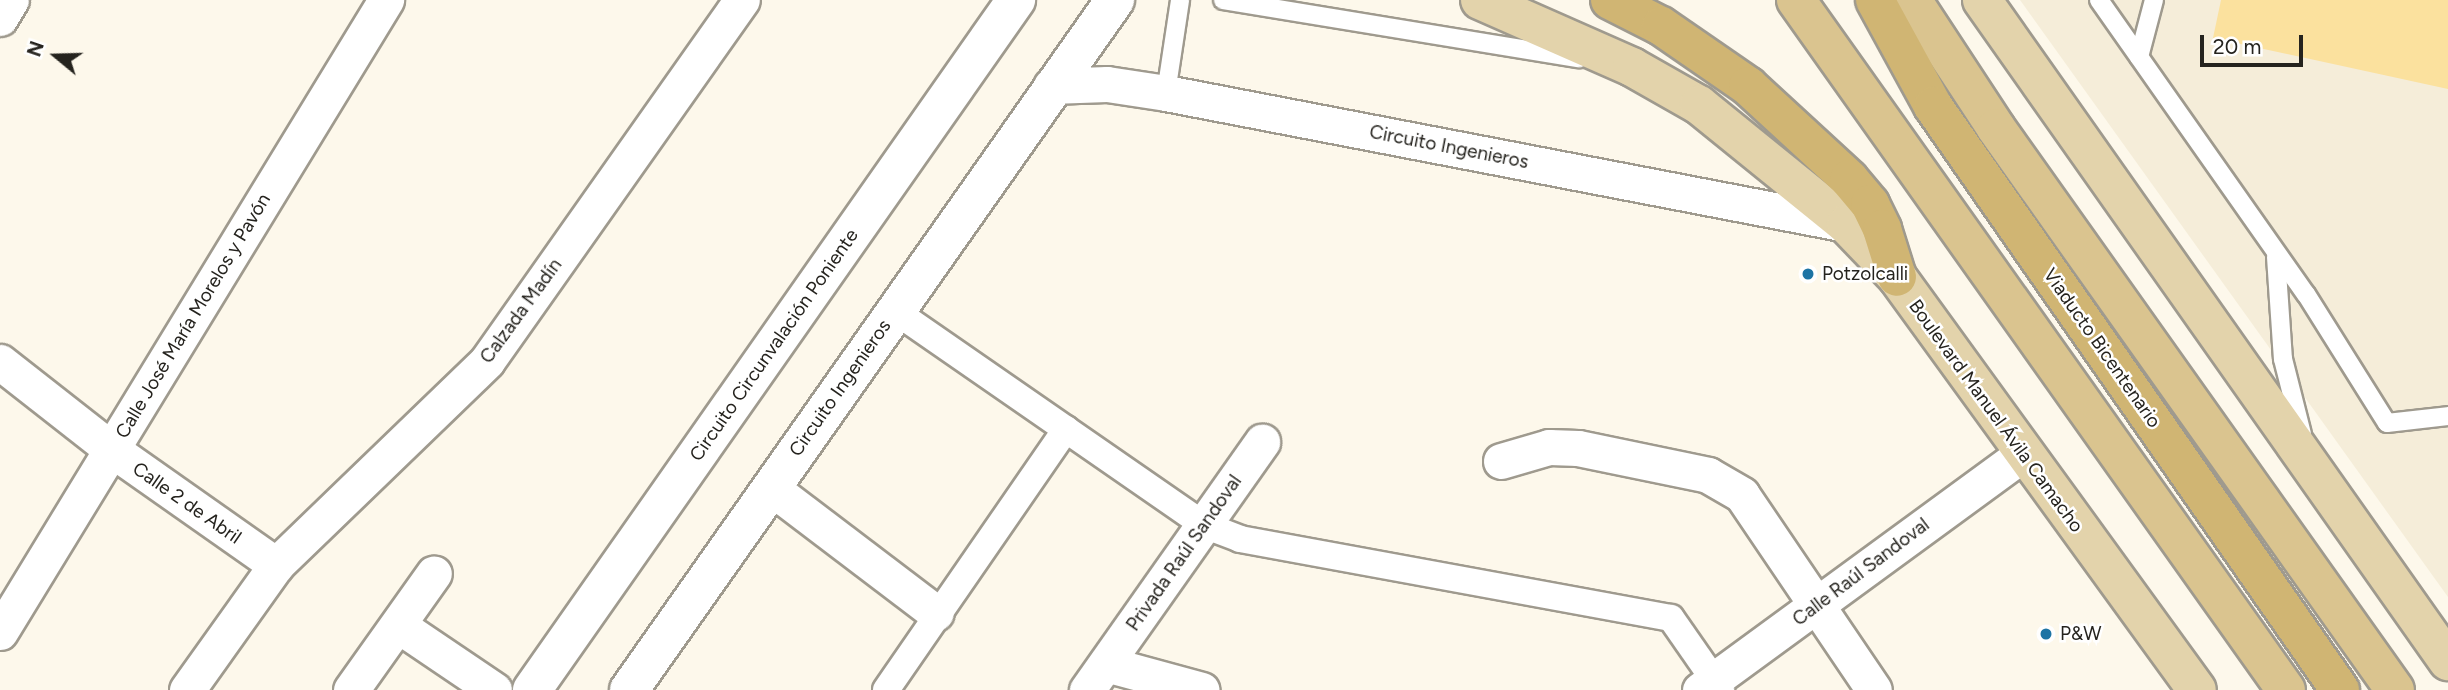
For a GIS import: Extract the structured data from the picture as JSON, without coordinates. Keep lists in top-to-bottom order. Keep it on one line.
{"streets":{"highway":["Viaducto Bicentenario"],"main road":["Circuito Ingenieros","Circuito Circunvalación Poniente","Boulevard Manuel Ávila Camacho"],"street":["Calzada Madín","Calle José María Morelos y Pavón","Calle 2 de Abril","Privada Raúl Sandoval","Calle Raúl Sandoval"]},"crossings":[["Circuito Ingenieros","Boulevard Manuel Ávila Camacho"],["Calzada Madín","Calle 2 de Abril"],["Calle José María Morelos y Pavón","Calle 2 de Abril"],["Boulevard Manuel Ávila Camacho","Calle Raúl Sandoval"]],"places":["Potzolcalli","P&W"],"scale_bar":"20 m","north":"left"}
